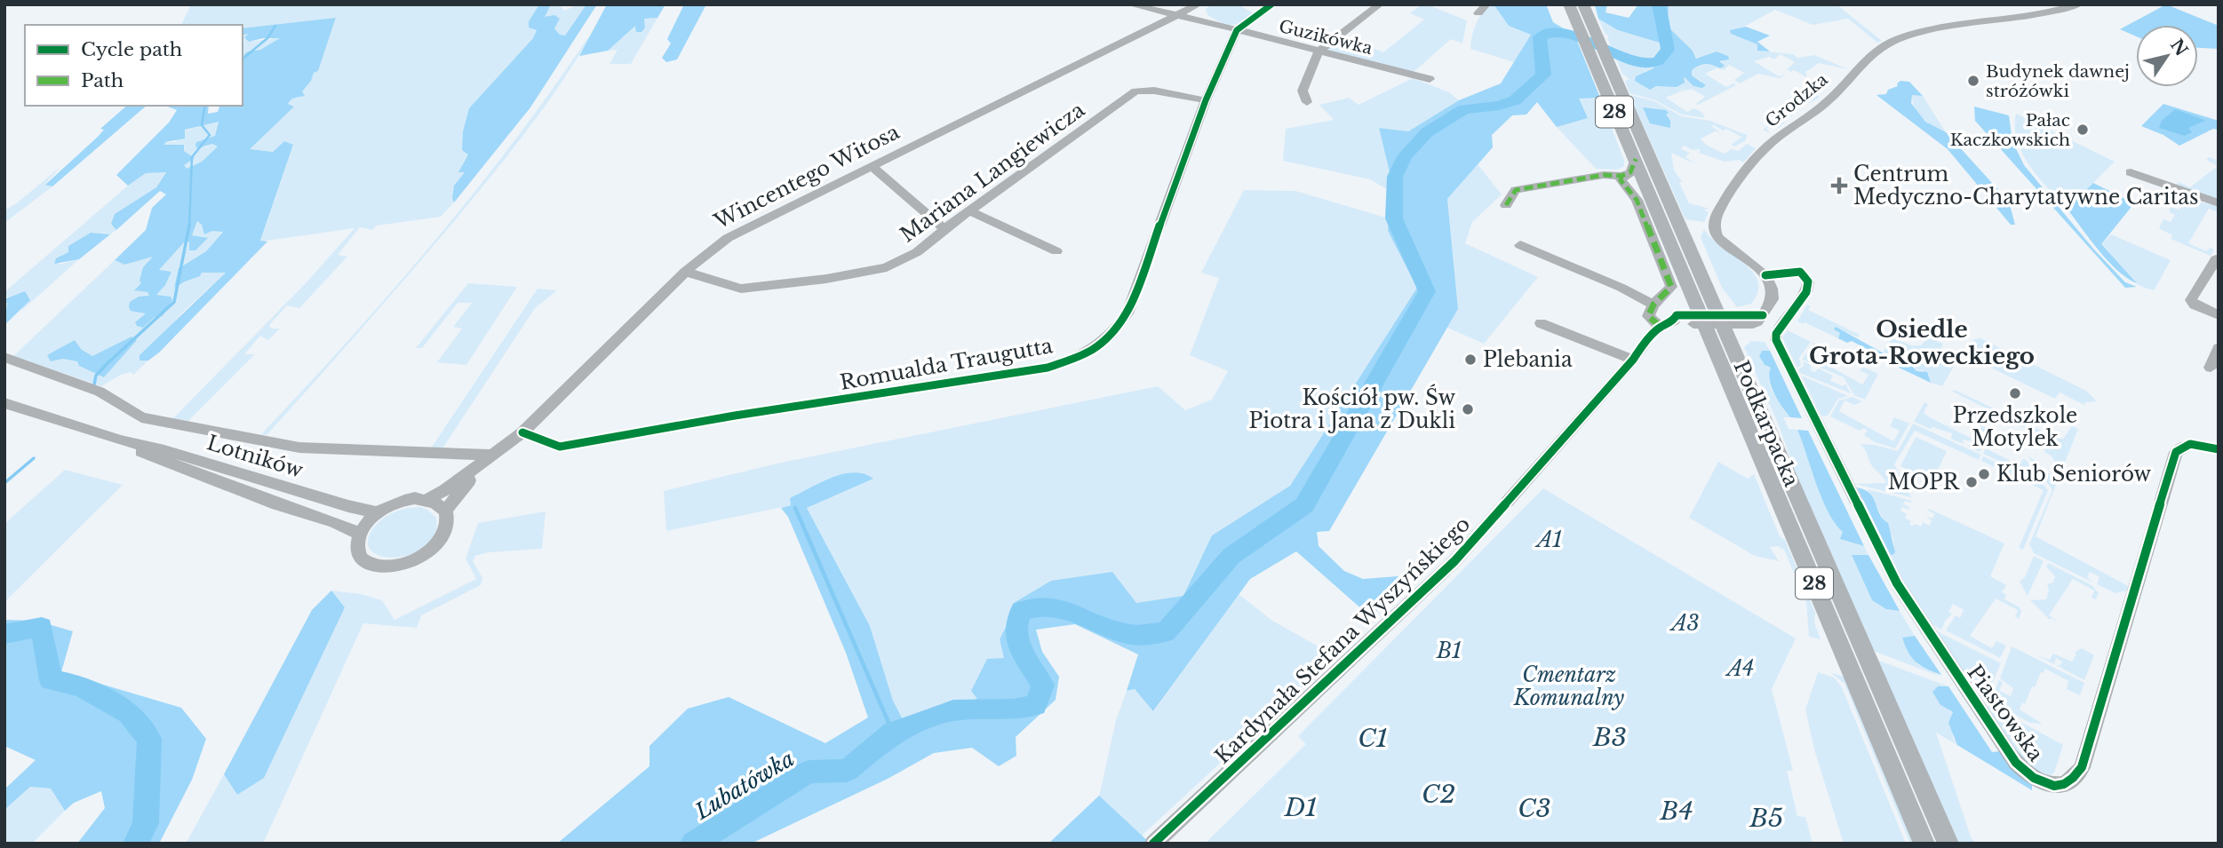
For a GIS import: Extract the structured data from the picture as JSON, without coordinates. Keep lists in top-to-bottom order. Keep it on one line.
{"streets":{"main road":["28","Podkarpacka"],"street":["Guzikówka","Grodzka","Mariana Langiewicza","Wincentego Witosa","Romualda Traugutta","Lotników","Kardynała Stefana Wyszyńskiego","Piastowska"]},"crossings":[["Guzikówka","Wincentego Witosa"],["Guzikówka","Romualda Traugutta"],["Grodzka","Piastowska"],["Mariana Langiewicza","Wincentego Witosa"],["Mariana Langiewicza","Romualda Traugutta"],["Wincentego Witosa","Romualda Traugutta"],["Wincentego Witosa","Lotników"]],"districts":["Osiedle Grota-Roweckiego"],"water":["Lubatówka"],"parks":["A1","A3","B1","A4","Cmentarz Komunalny","B3","C1","C2","D1","C3","B4","B5"],"places":{"other":["Budynek dawnej stróżówki","Pałac Kaczkowskich","Plebania","Przedszkole Motylek","Kościół pw. Św Piotra i Jana z Dukli","Klub Seniorów","MOPR"],"health":["Centrum Medyczno-Charytatywne Caritas"]},"legend":["Cycle path","Path"],"north":"top right"}
